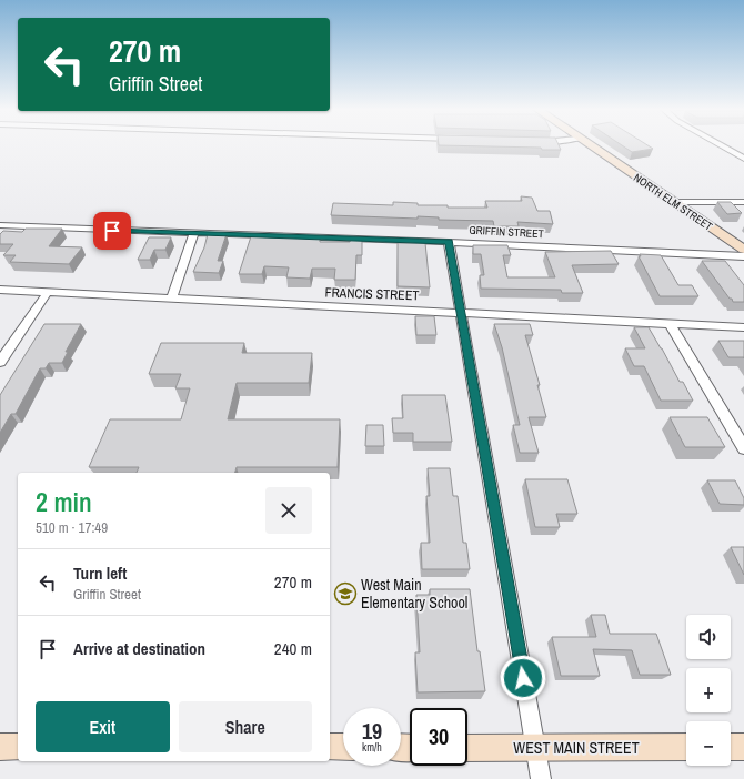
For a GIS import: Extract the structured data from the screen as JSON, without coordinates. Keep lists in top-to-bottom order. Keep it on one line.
{"streets":{"street":["NORTH ELM STREET","GRIFFIN STREET","FRANCIS STREET","WEST MAIN STREET"]},"places":{"school or university":["West Main Elementary School"]},"page":{"turn":["270 m","Griffin Street"],"heading":["2 min","510 m · 17:49"],"list":[{"name":"Turn left","note":"Griffin Street","value":"270 m"},{"name":"Arrive at destination","value":"240 m"}],"map_buttons":["+","−"],"buttons":["Exit","Share"],"speed":"19 km/h","limit":"30"}}
